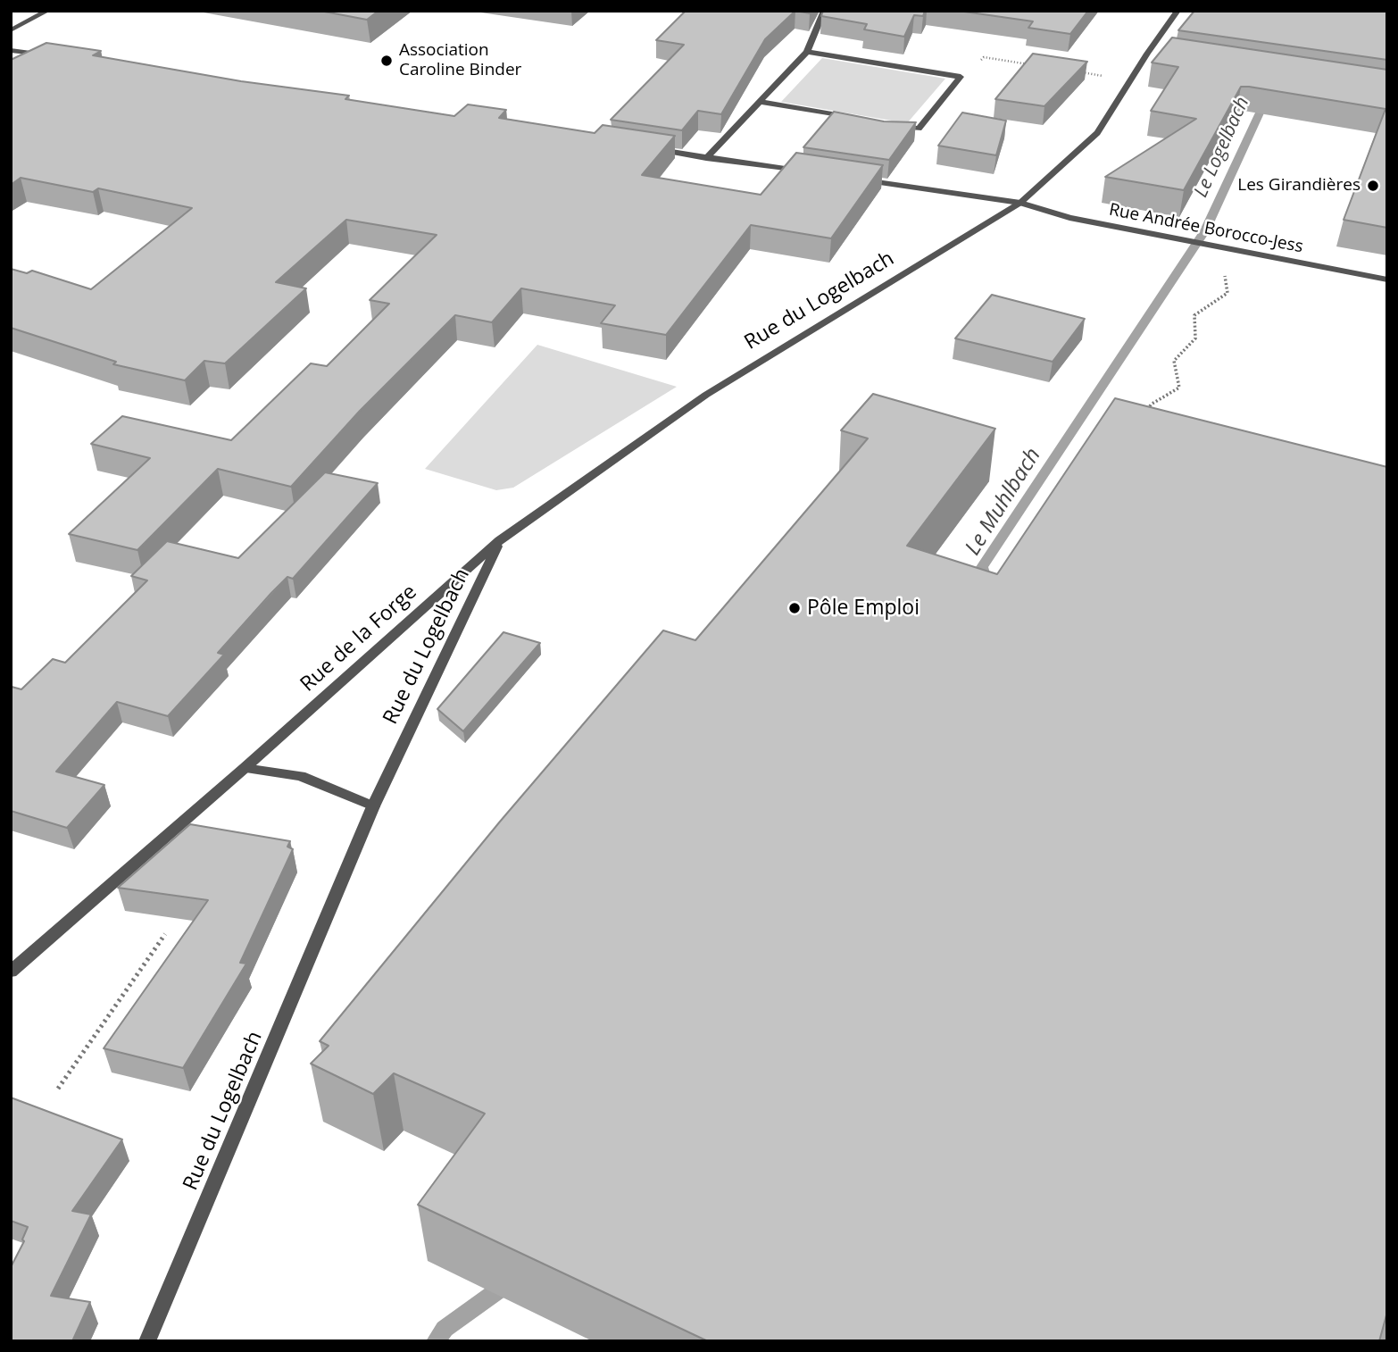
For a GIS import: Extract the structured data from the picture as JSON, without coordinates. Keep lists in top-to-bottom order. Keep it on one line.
{"streets":{"street":["Rue Andrée Borocco-Jess","Rue du Logelbach","Rue de la Forge"]},"crossings":[["Rue Andrée Borocco-Jess","Rue du Logelbach"],["Rue du Logelbach","Rue de la Forge"]],"water":["Le Logelbach","Le Muhlbach"],"places":["Association Caroline Binder","Les Girandières","Pôle Emploi"]}
